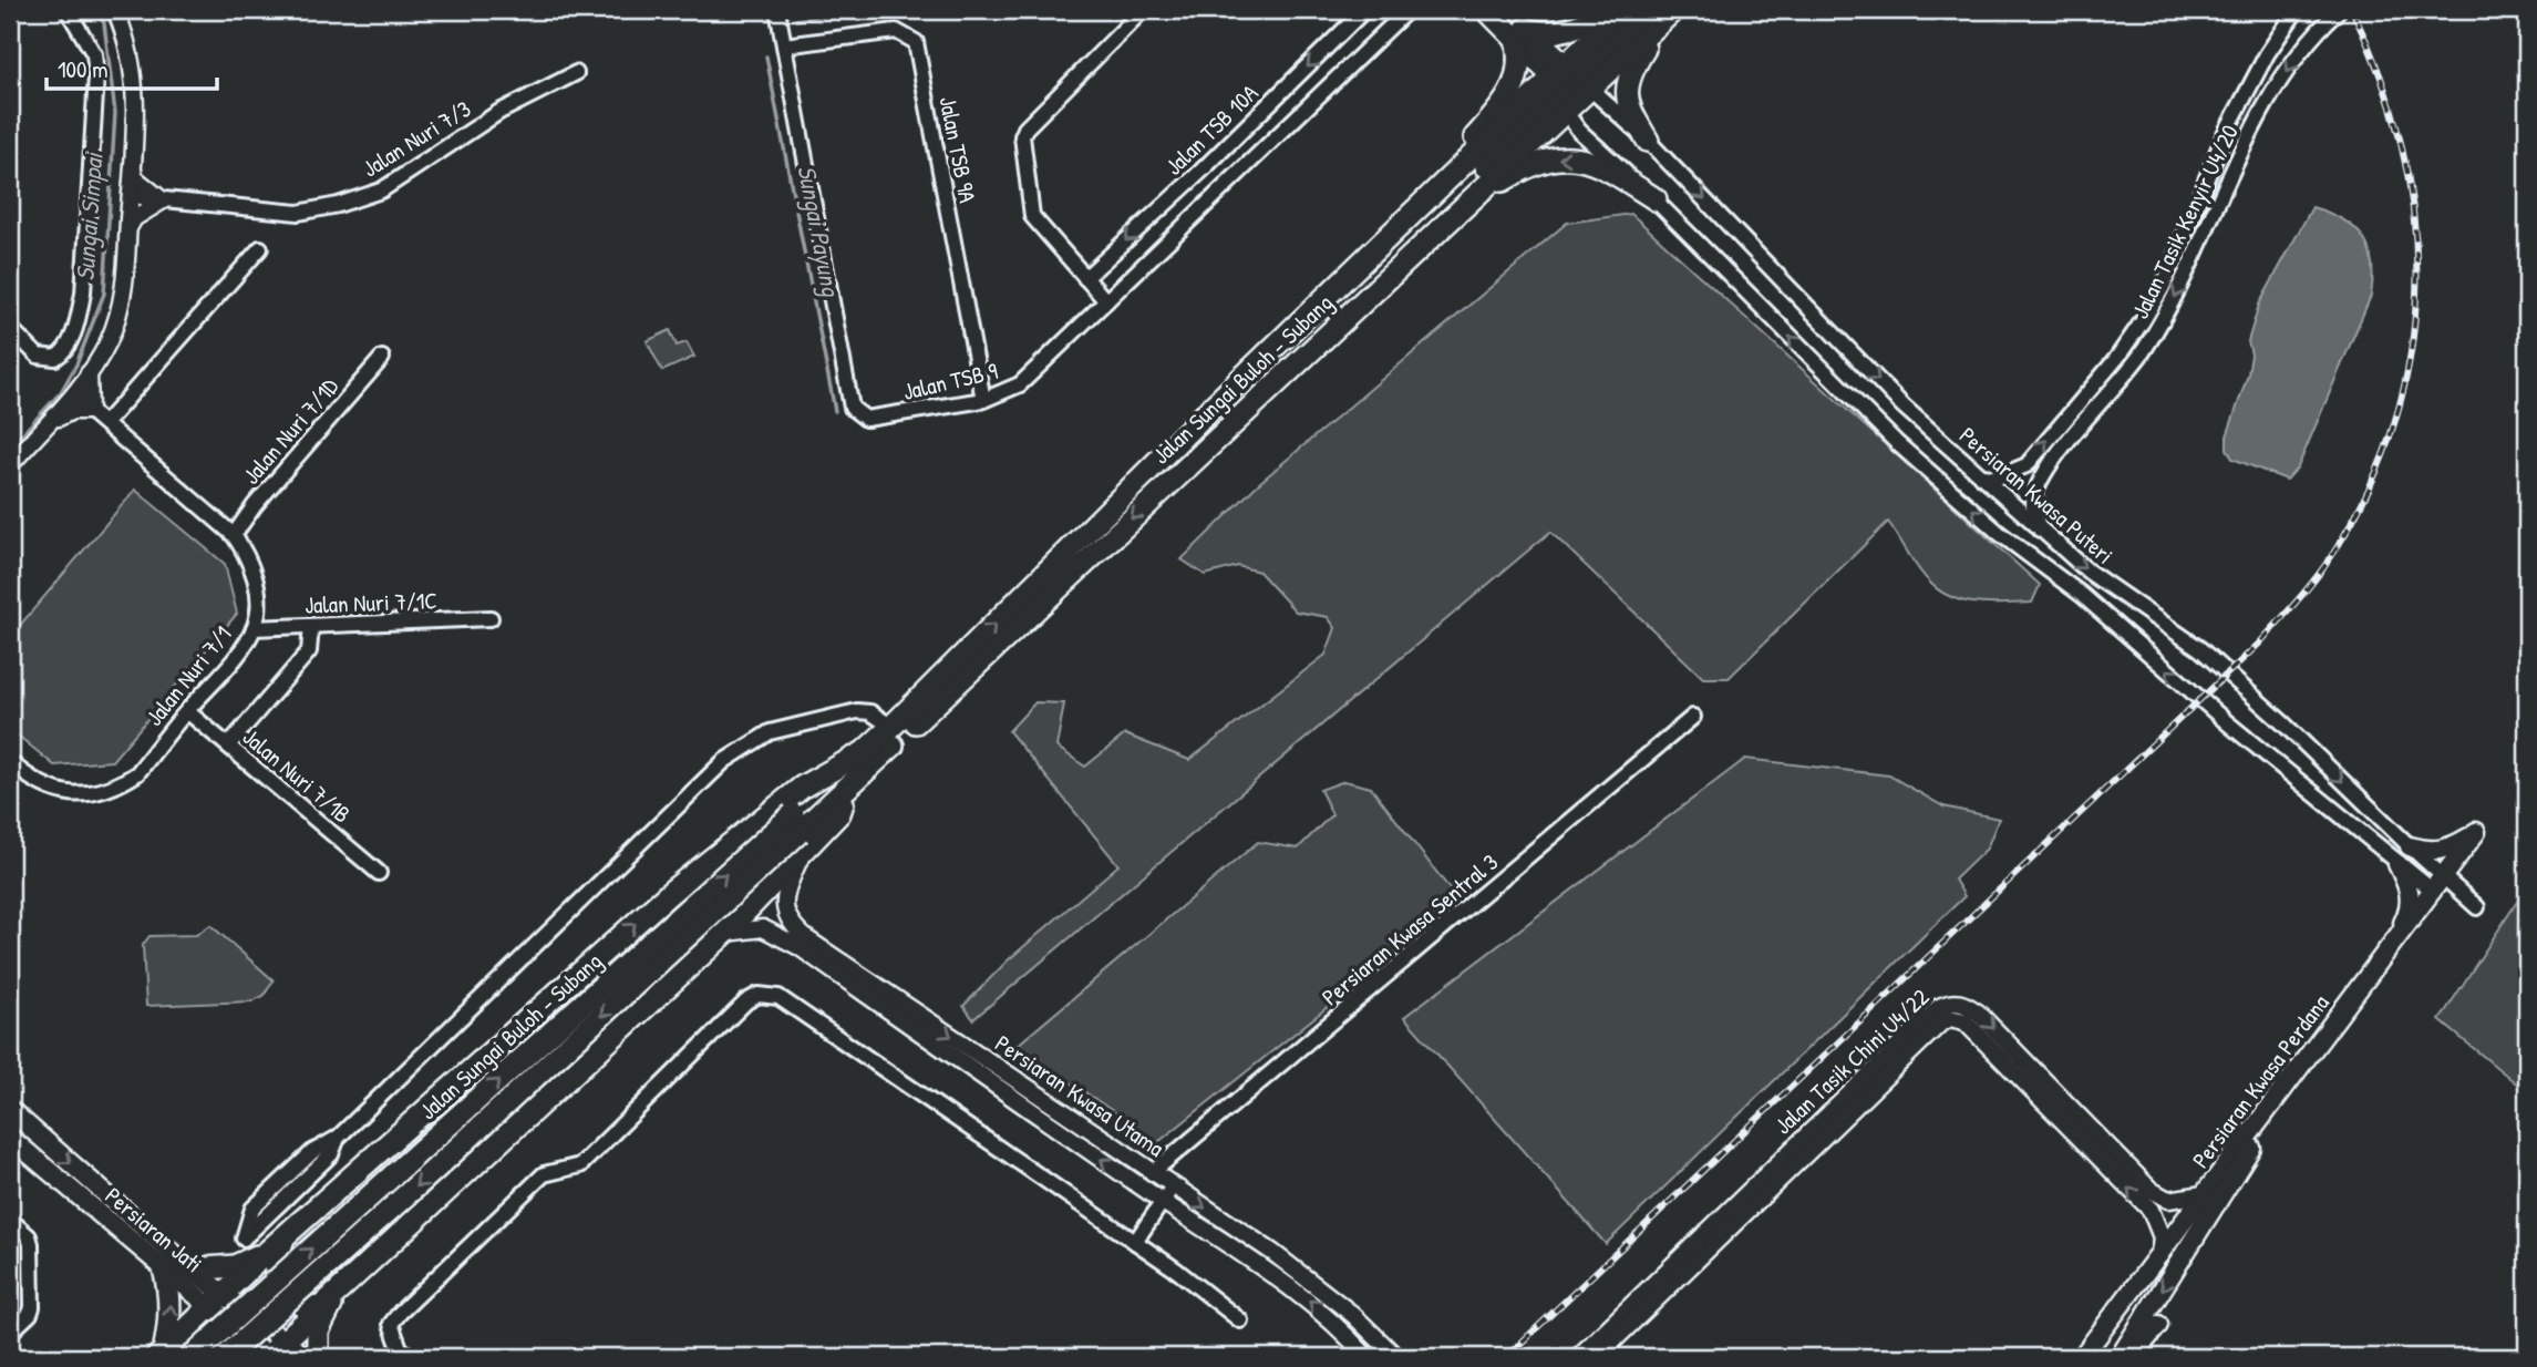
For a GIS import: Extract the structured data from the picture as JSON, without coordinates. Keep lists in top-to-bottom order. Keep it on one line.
{"streets":{"main road":["Jalan Sungai Buloh - Subang","Persiaran Kwasa Perdana","Persiaran Jati"],"street":["Jalan TSB 10A","Jalan Nuri 7/3","Jalan TSB 9A","Jalan Tasik Kenyir U4/20","Jalan TSB 9","Jalan Nuri 7/1D","Persiaran Kwasa Puteri","Jalan Nuri 7/1C","Jalan Nuri 7/1","Jalan Nuri 7/1B","Persiaran Kwasa Sentral 3","Jalan Tasik Chini U4/22","Persiaran Kwasa Utama"]},"crossings":[["Jalan TSB 9A","Jalan TSB 9"],["Jalan Tasik Kenyir U4/20","Persiaran Kwasa Puteri"],["Jalan Sungai Buloh - Subang","Persiaran Kwasa Puteri"],["Jalan Sungai Buloh - Subang","Persiaran Kwasa Utama"],["Jalan Sungai Buloh - Subang","Persiaran Jati"],["Jalan Nuri 7/1D","Jalan Nuri 7/1"],["Persiaran Kwasa Puteri","Persiaran Kwasa Perdana"],["Jalan Nuri 7/1C","Jalan Nuri 7/1"],["Jalan Nuri 7/1","Jalan Nuri 7/1B"],["Persiaran Kwasa Sentral 3","Persiaran Kwasa Utama"],["Jalan Tasik Chini U4/22","Persiaran Kwasa Perdana"]],"one_way":["Jalan TSB 10A"],"water":["Sungai Simpai","Sungai Payung"],"scale_bar":"100 m"}
